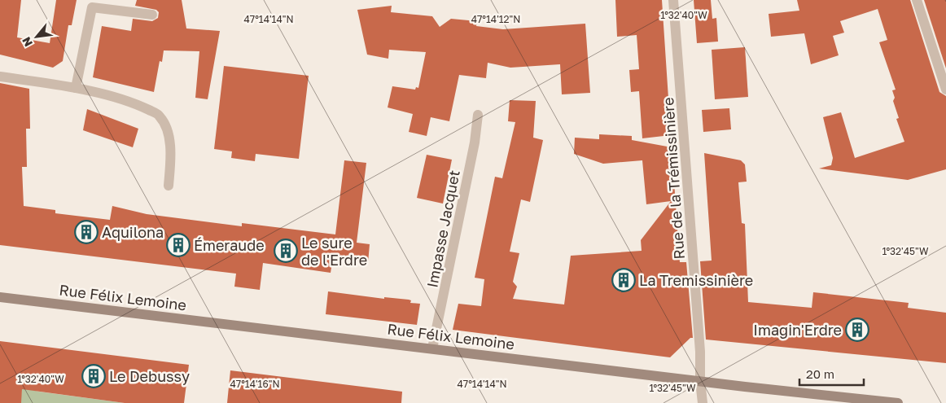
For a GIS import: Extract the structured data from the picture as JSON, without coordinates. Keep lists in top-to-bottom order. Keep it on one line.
{"streets":{"street":["Rue de la Trémissinière","Impasse Jacquet","Rue Félix Lemoine"]},"crossings":[["Rue de la Trémissinière","Rue Félix Lemoine"],["Impasse Jacquet","Rue Félix Lemoine"]],"places":{"building":["Aquilona","Émeraude","Le sure de l'Erdre","La Tremissinière","Imagin'Erdre","Le Debussy"]},"scale_bar":"20 m","north":"bottom left","coordinates":["1°32'40\"W","47°14'14\"N","47°14'12\"N","1°32'45\"W","47°14'16\"N"]}
